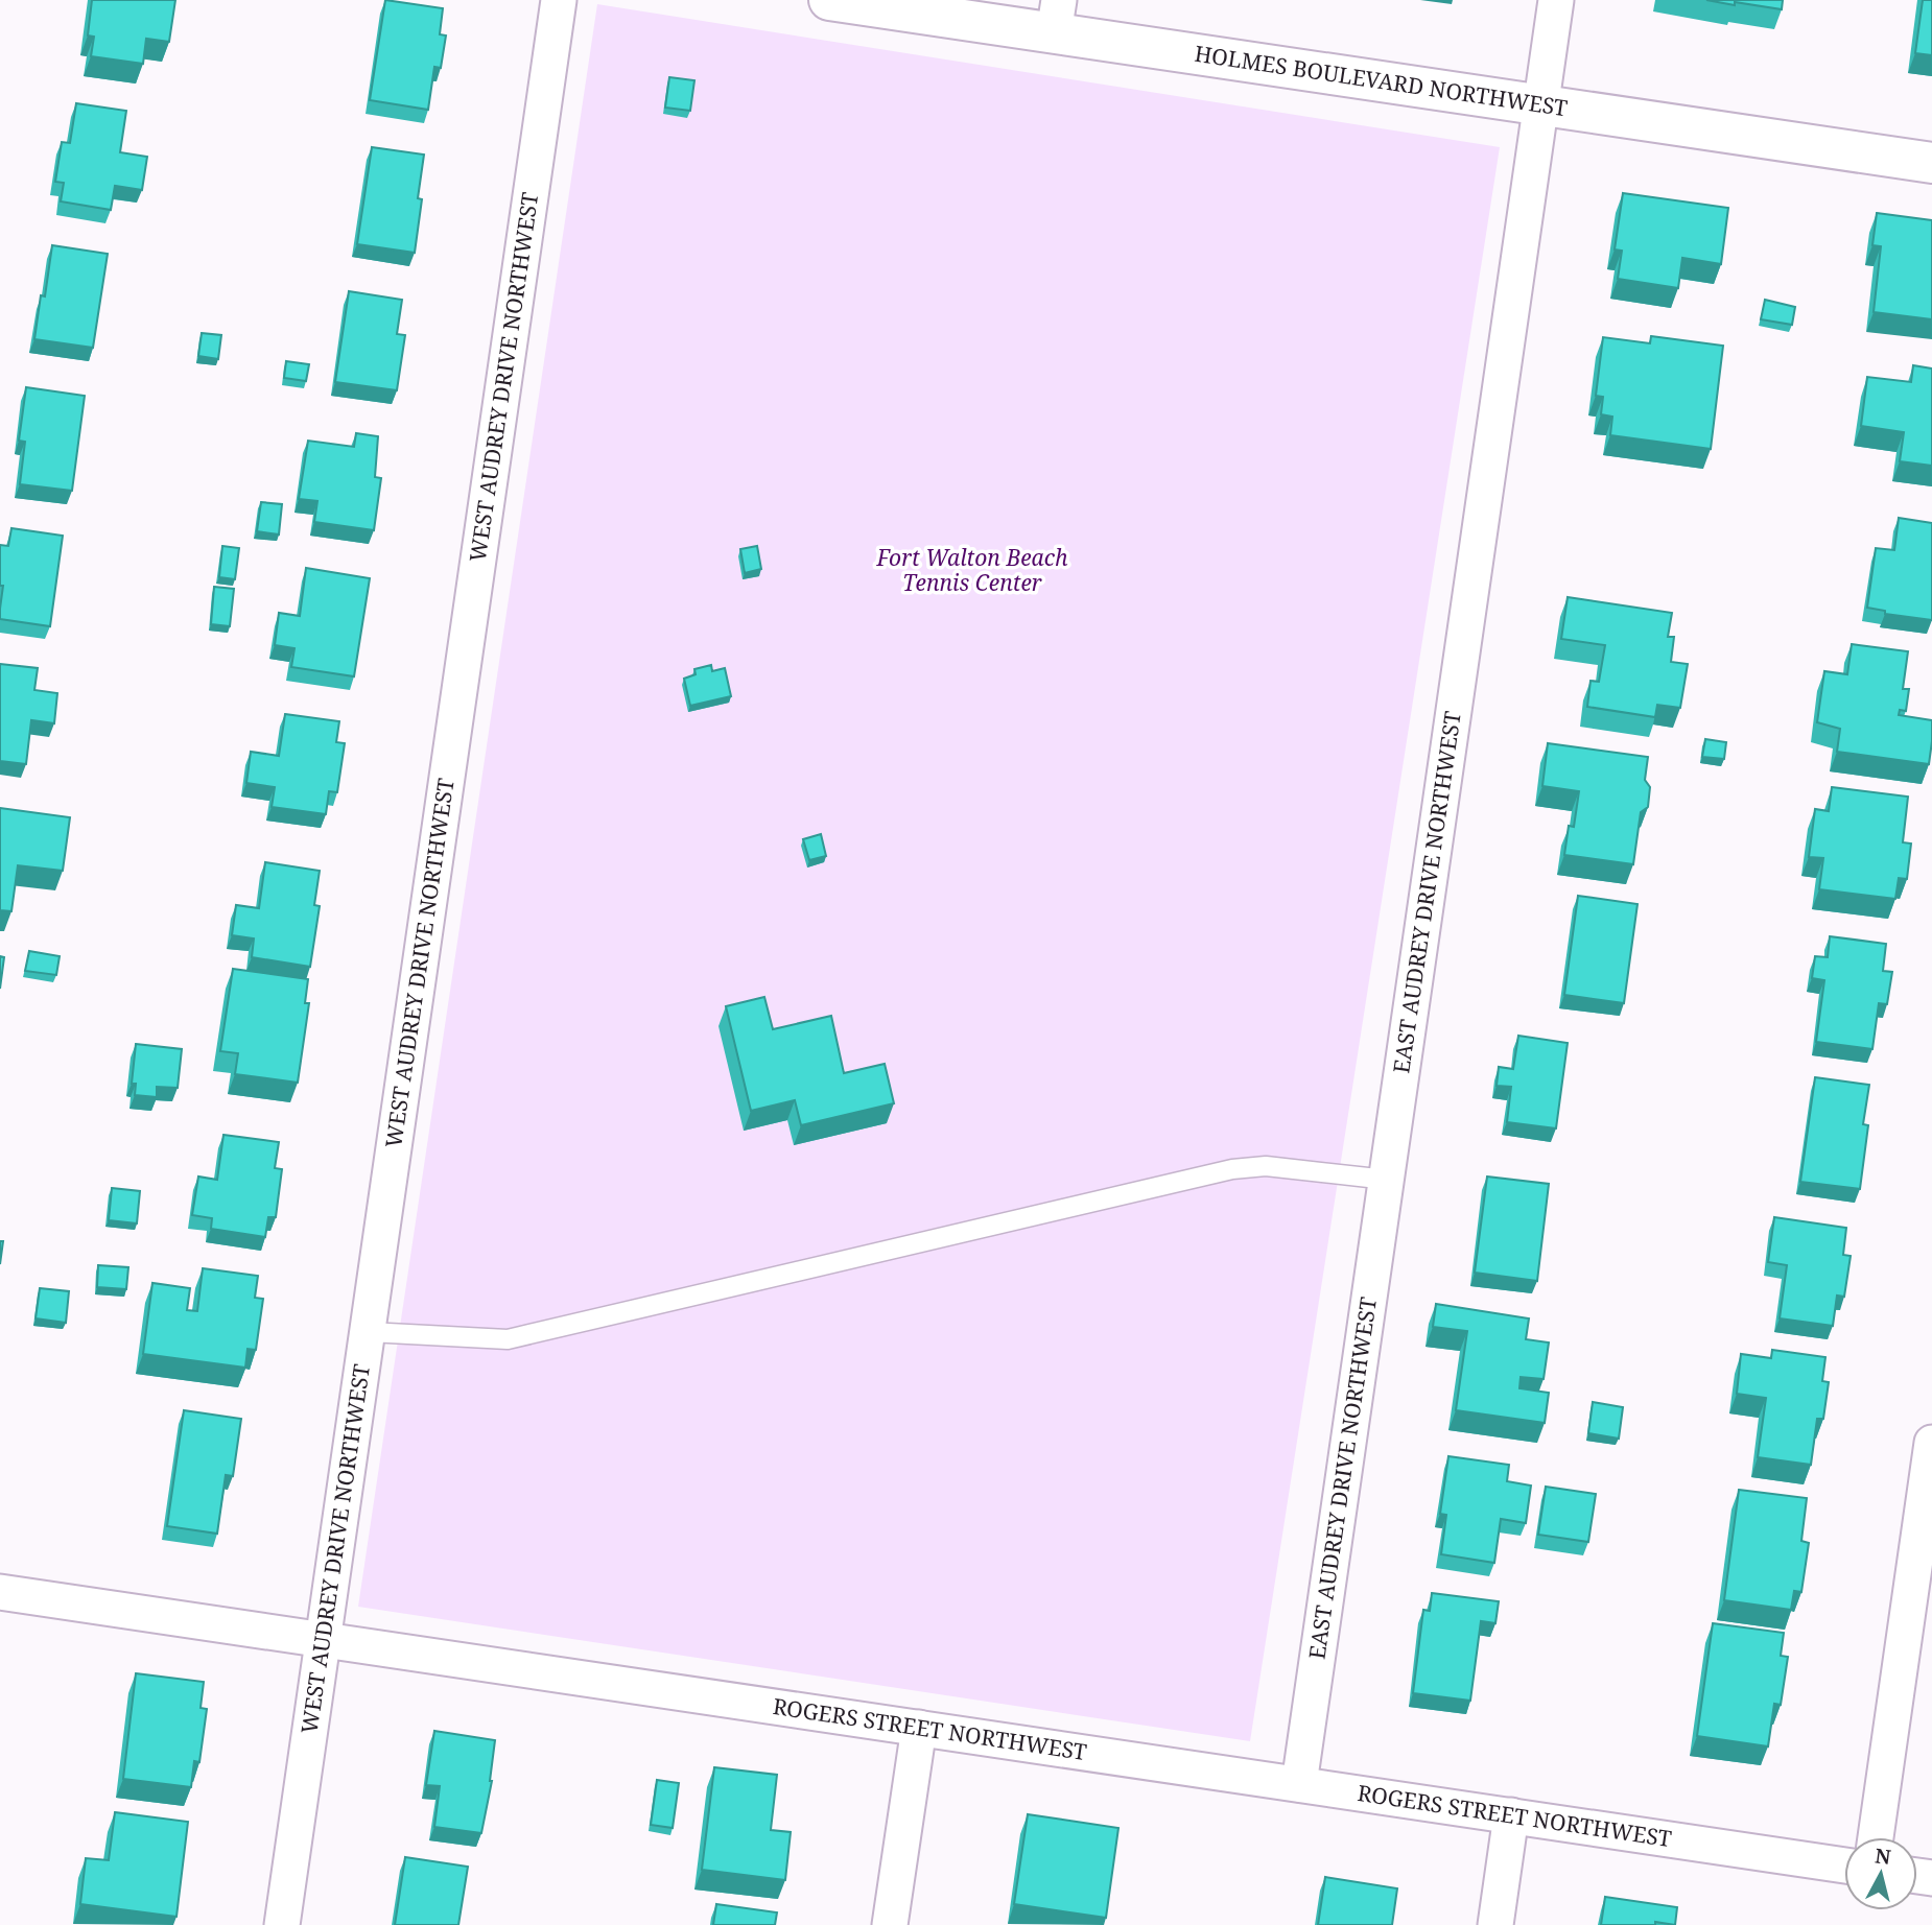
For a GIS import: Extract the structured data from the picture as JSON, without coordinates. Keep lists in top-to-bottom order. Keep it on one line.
{"streets":{"street":["HOLMES BOULEVARD NORTHWEST","WEST AUDREY DRIVE NORTHWEST","EAST AUDREY DRIVE NORTHWEST","ROGERS STREET NORTHWEST"]},"crossings":[["HOLMES BOULEVARD NORTHWEST","EAST AUDREY DRIVE NORTHWEST"],["WEST AUDREY DRIVE NORTHWEST","ROGERS STREET NORTHWEST"],["EAST AUDREY DRIVE NORTHWEST","ROGERS STREET NORTHWEST"]],"parks":["Fort Walton Beach Tennis Center"],"north":"top"}
